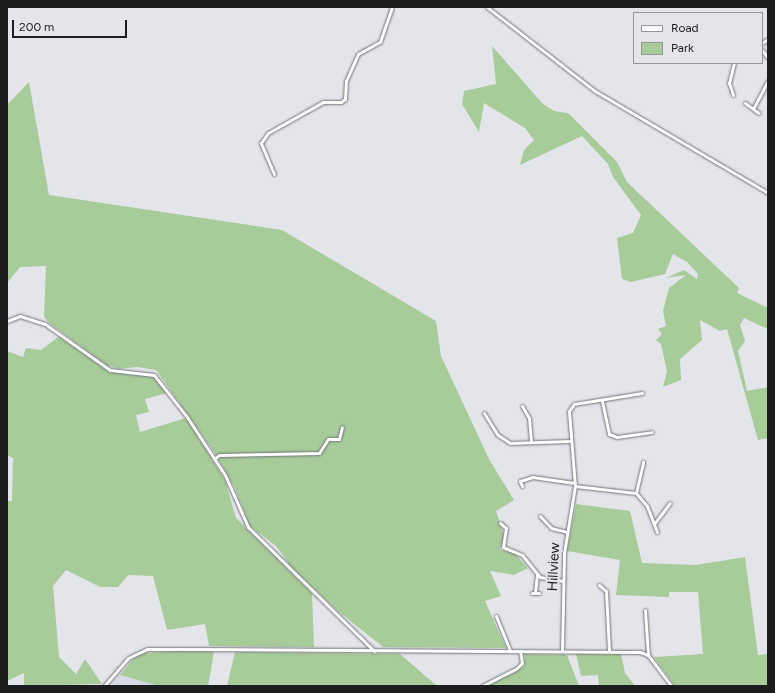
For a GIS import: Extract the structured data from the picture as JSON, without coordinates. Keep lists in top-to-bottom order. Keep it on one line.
{"streets":{"street":["Hillview"]},"legend":["Road","Park"],"scale_bar":"200 m"}
